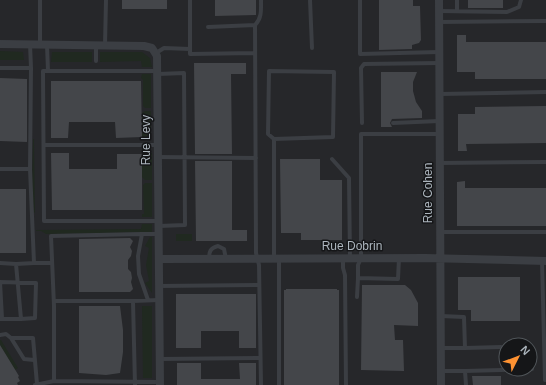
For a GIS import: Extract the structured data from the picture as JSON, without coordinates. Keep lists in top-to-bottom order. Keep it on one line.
{"streets":{"street":["Rue Levy","Rue Cohen","Rue Dobrin"]},"crossings":[["Rue Levy","Rue Dobrin"],["Rue Cohen","Rue Dobrin"]],"north":"top right"}
